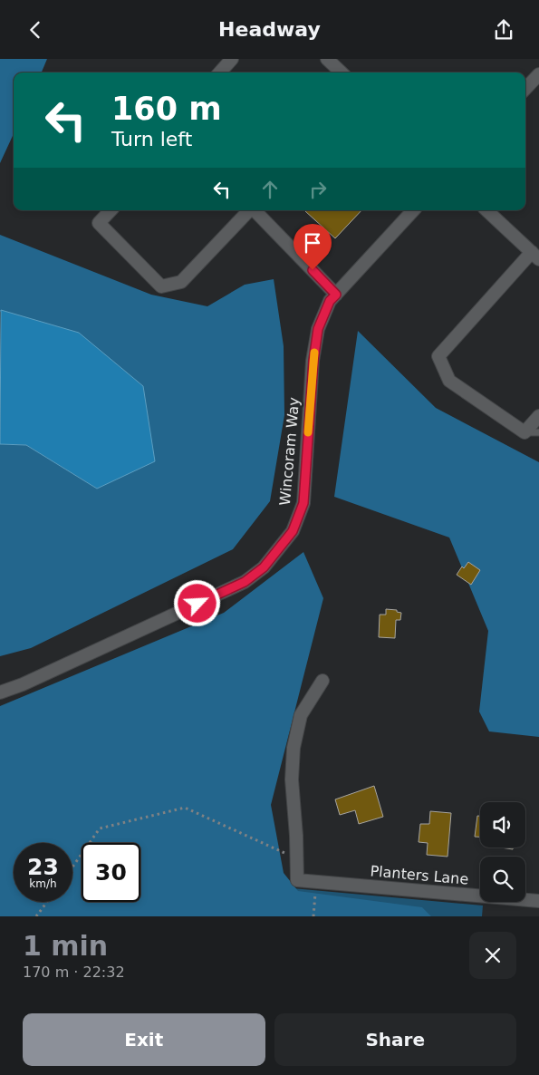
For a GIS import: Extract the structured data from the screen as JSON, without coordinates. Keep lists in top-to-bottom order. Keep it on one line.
{"streets":{"street":["Wincoram Way","Planters Lane"]},"page":{"header":"Headway","turn":["160 m","Turn left"],"speed":"23 km/h","limit":"30","heading":["1 min","170 m · 22:32"],"buttons":["Exit","Share"]}}
